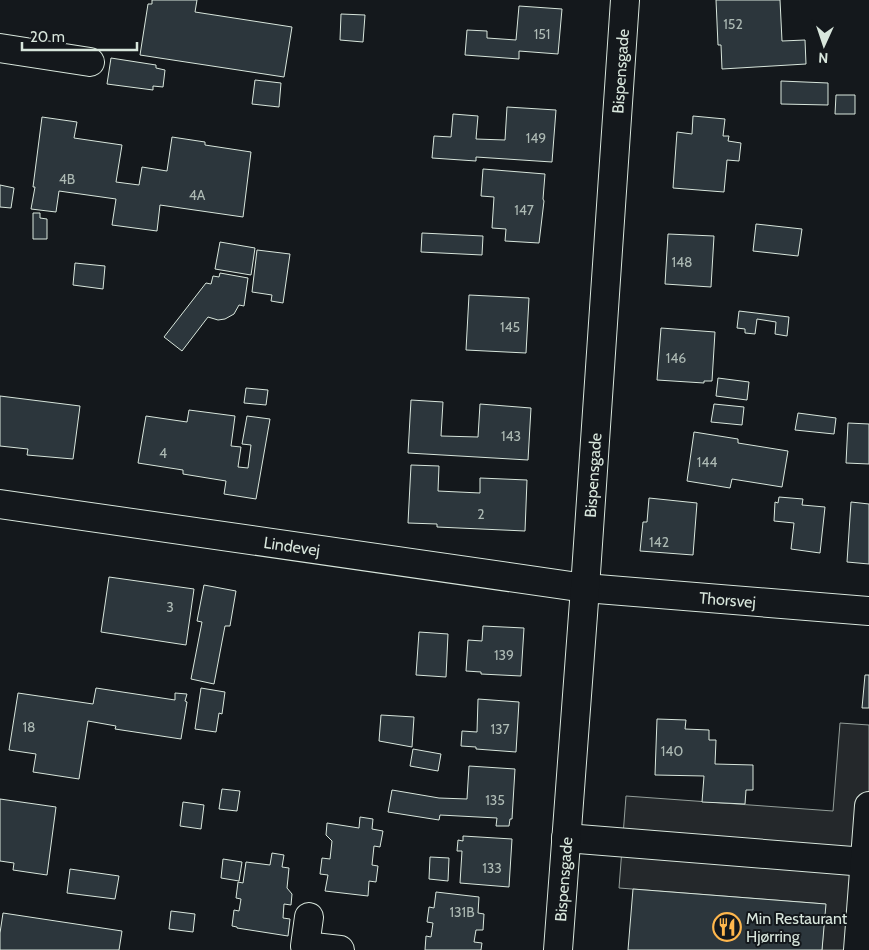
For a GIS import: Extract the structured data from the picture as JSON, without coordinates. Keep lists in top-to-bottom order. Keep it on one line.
{"streets":{"street":["Bispensgade","Lindevej","Thorsvej"]},"crossings":[["Bispensgade","Lindevej"],["Bispensgade","Thorsvej"],["Lindevej","Thorsvej"]],"places":{"restaurant":["Min Restaurant Hjørring"]},"house_numbers":["152","151","149","4B","4A","147","148","145","146","143","4","144","2","142","3","139","18","137","140","135","133","131B"],"scale_bar":"20 m","north":"bottom"}
